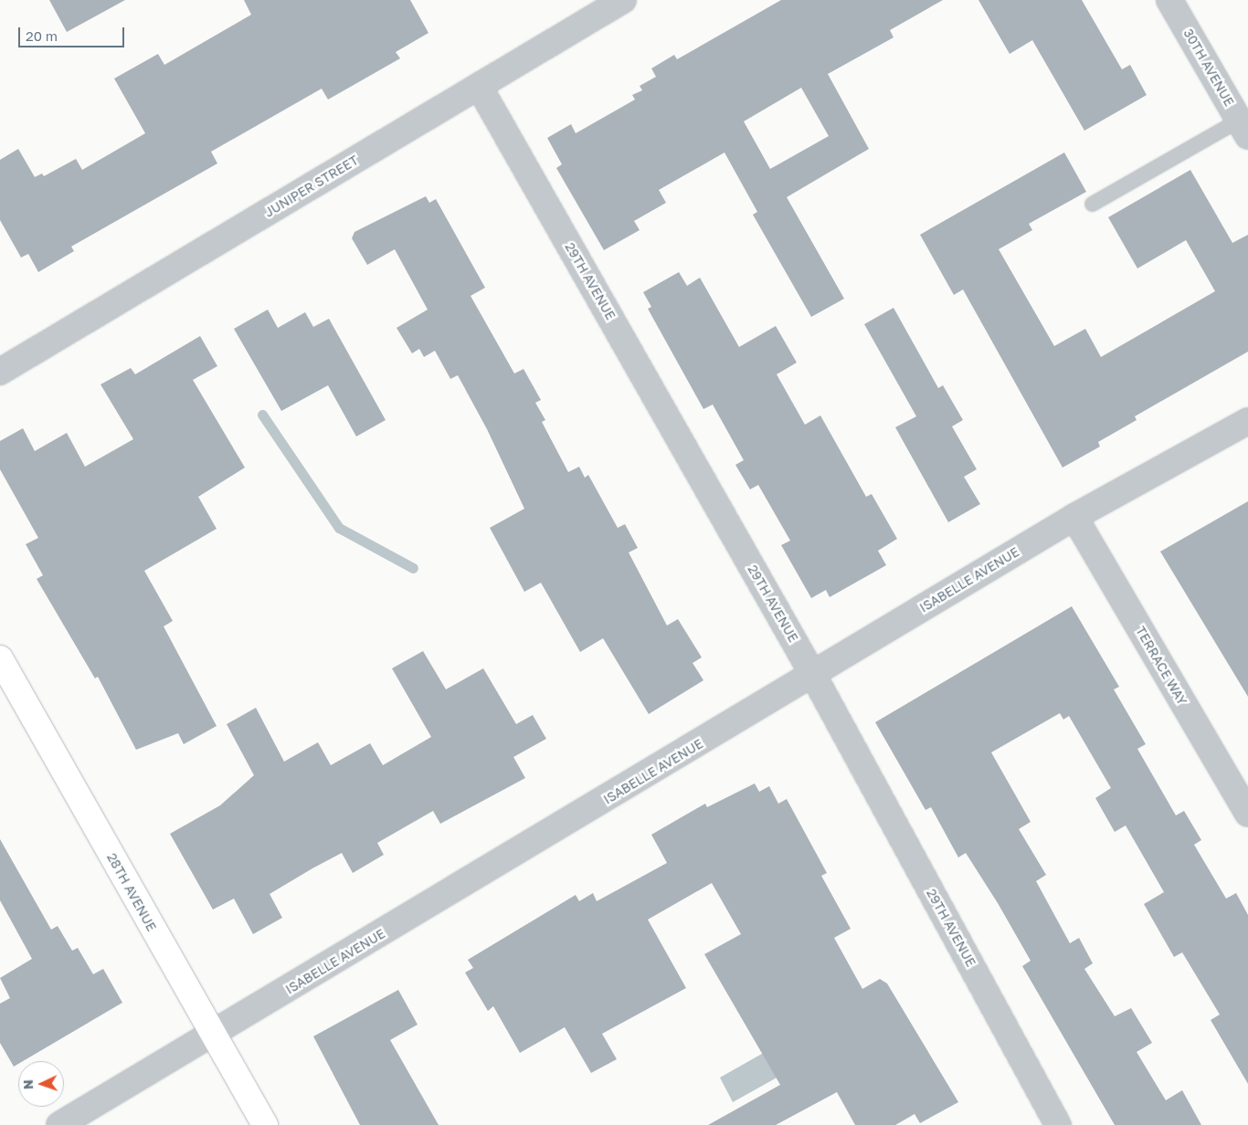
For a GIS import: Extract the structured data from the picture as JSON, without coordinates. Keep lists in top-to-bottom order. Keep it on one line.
{"streets":{"street":["30TH AVENUE","JUNIPER STREET","29TH AVENUE","ISABELLE AVENUE","TERRACE WAY","28TH AVENUE"]},"crossings":[["JUNIPER STREET","29TH AVENUE"],["29TH AVENUE","ISABELLE AVENUE"],["ISABELLE AVENUE","TERRACE WAY"],["ISABELLE AVENUE","28TH AVENUE"]],"scale_bar":"20 m","north":"left"}
